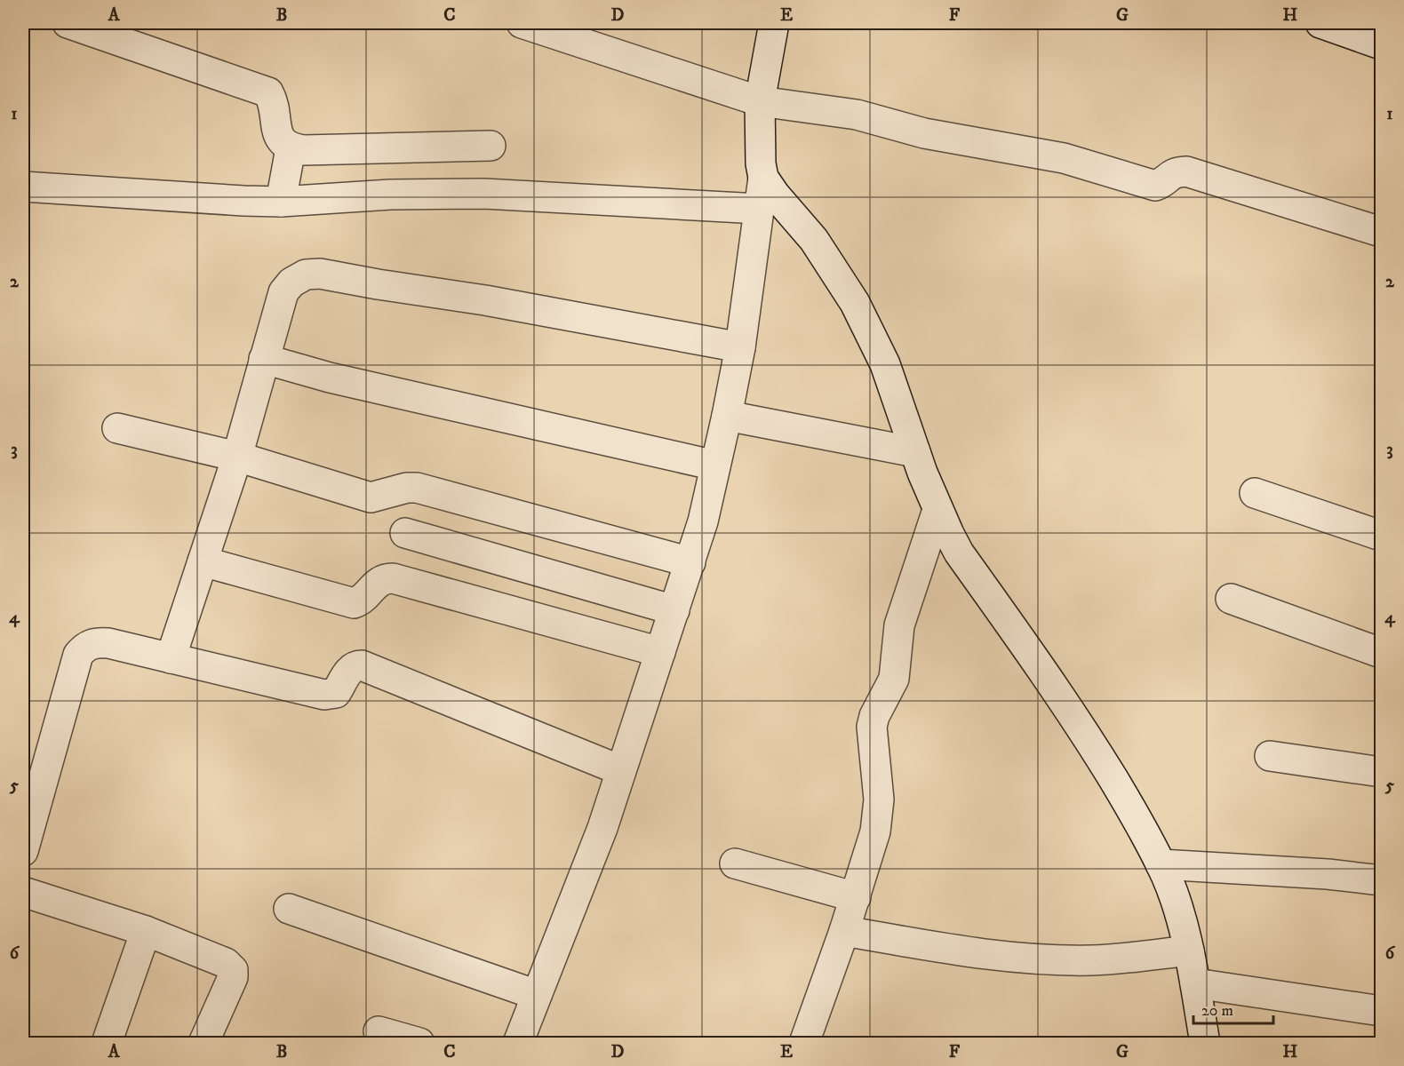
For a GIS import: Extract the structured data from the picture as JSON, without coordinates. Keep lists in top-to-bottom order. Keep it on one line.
{"scale_bar":"20 m","grid":{"columns":["A","B","C","D","E","F","G","H"],"rows":["1","2","3","4","5","6"]}}
